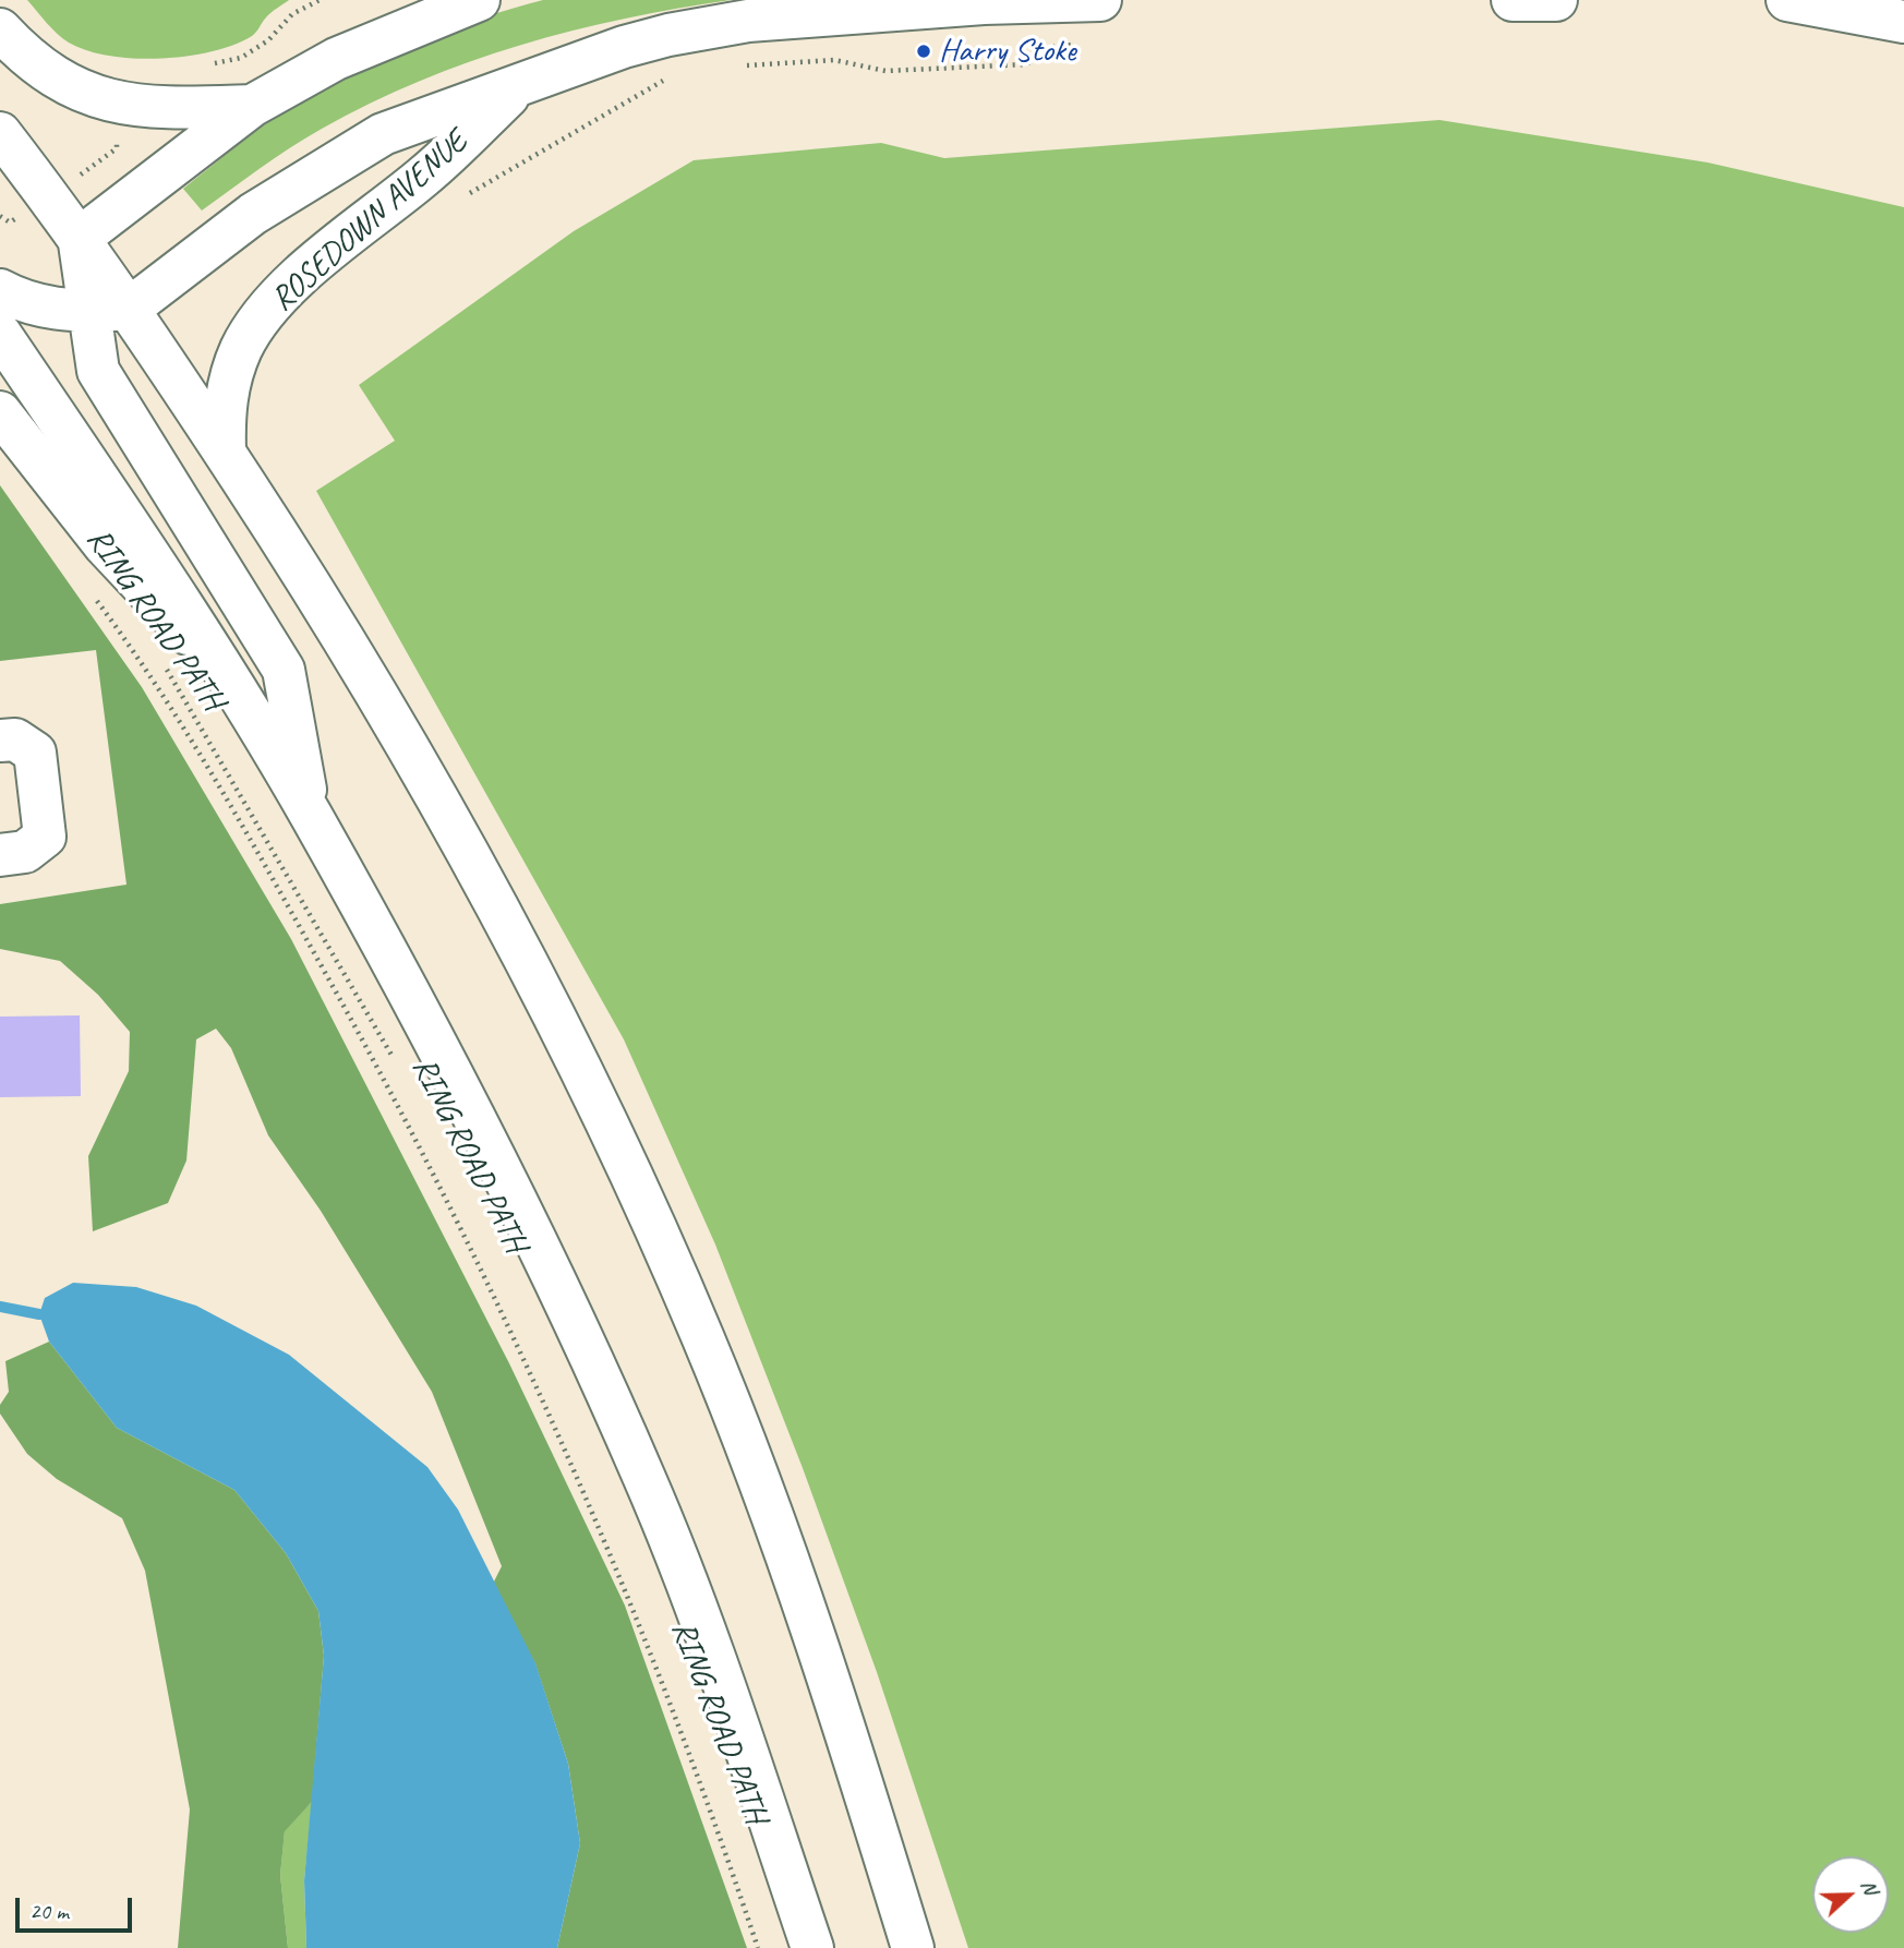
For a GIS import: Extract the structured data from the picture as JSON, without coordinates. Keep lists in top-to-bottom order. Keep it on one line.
{"streets":{"main road":["ROSEDOWN AVENUE"],"path":["RING ROAD PATH"]},"places":["Harry Stoke"],"scale_bar":"20 m","north":"right"}
